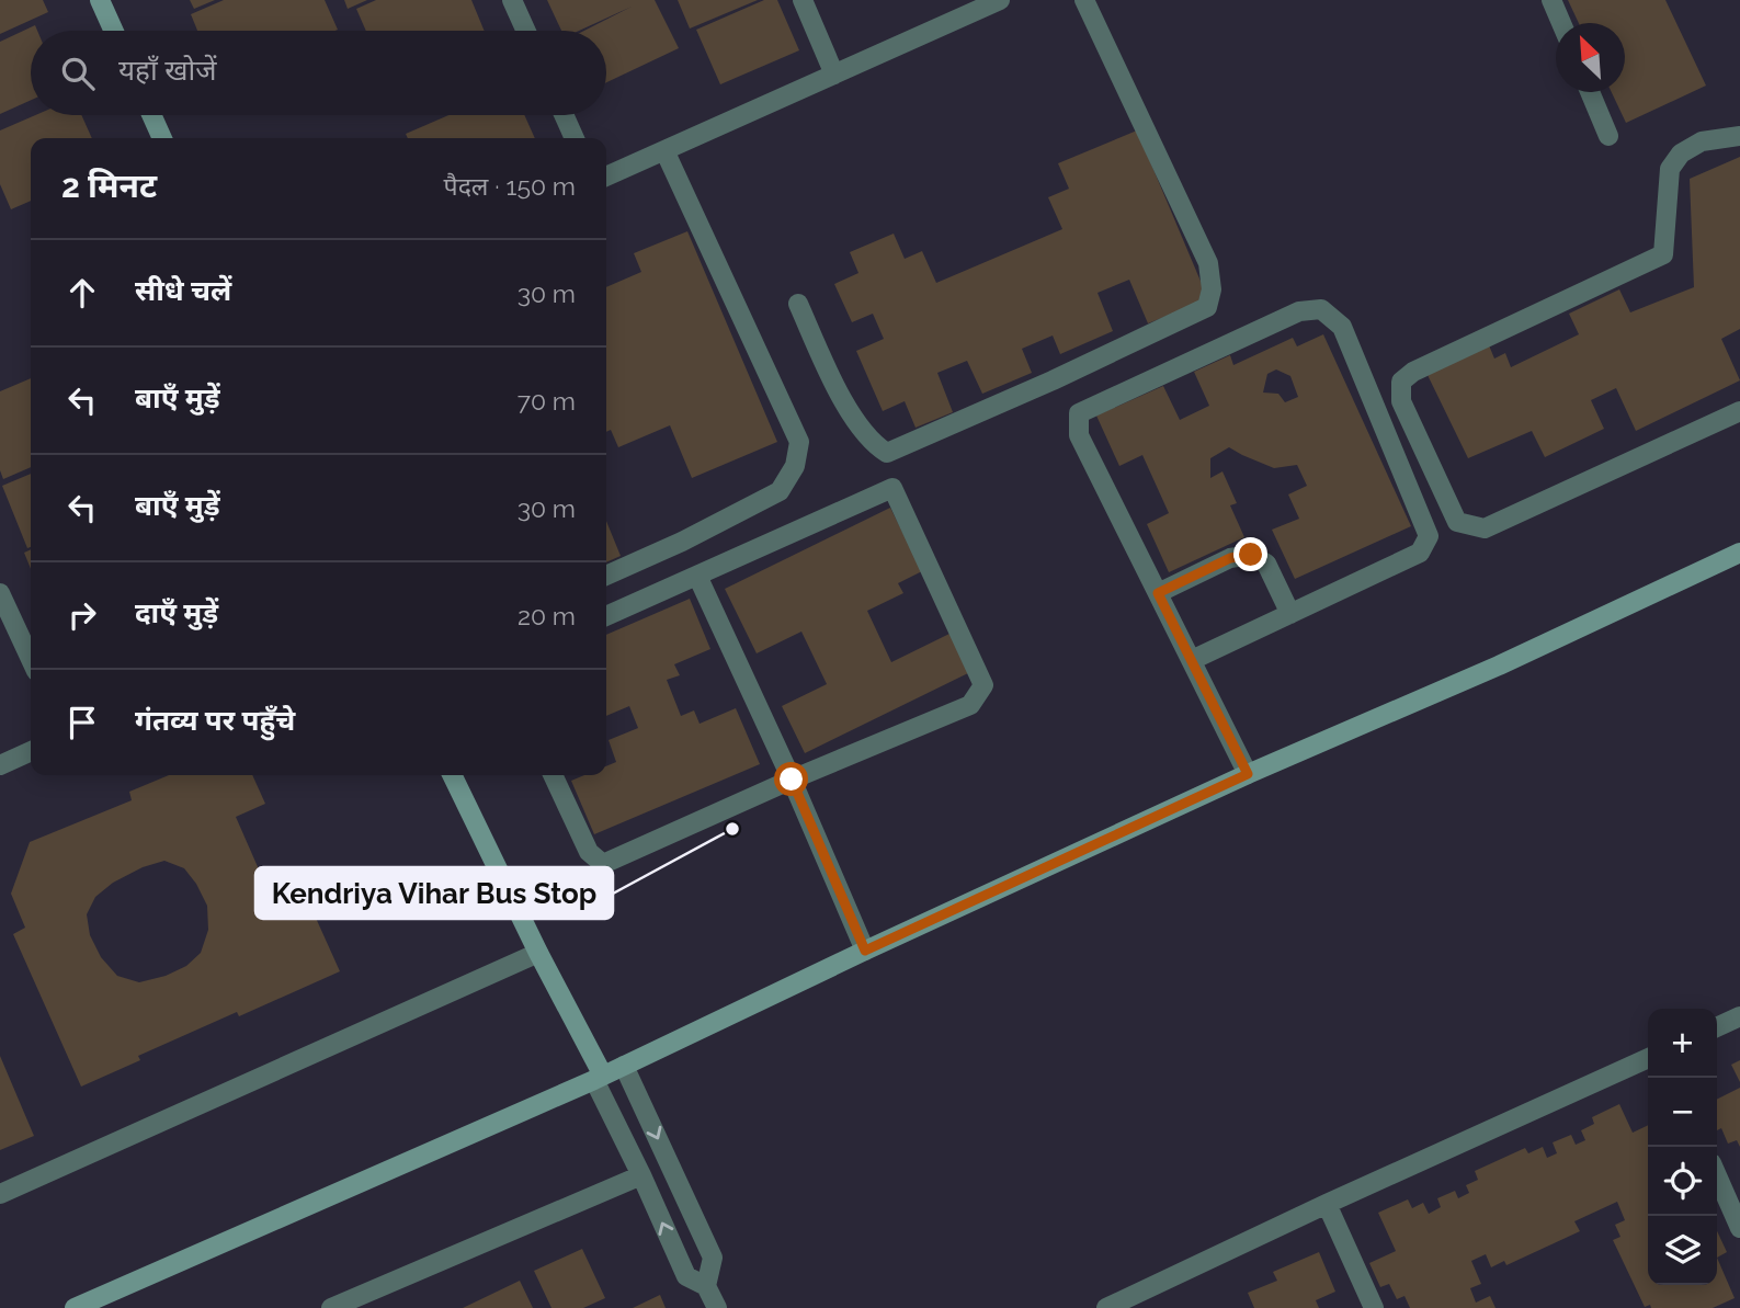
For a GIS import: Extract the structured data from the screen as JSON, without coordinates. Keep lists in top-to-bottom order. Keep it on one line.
{"places":["Kendriya Vihar Bus Stop"],"north":"top left","page":{"search":"यहाँ खोजें","heading":["2 मिनट","पैदल · 150 m"],"list":[["सीधे चलें","30 m"],["बाएँ मुड़ें","70 m"],["बाएँ मुड़ें","30 m"],["दाएँ मुड़ें","20 m"],"गंतव्य पर पहुँचे"],"map_buttons":["+","−"]}}
